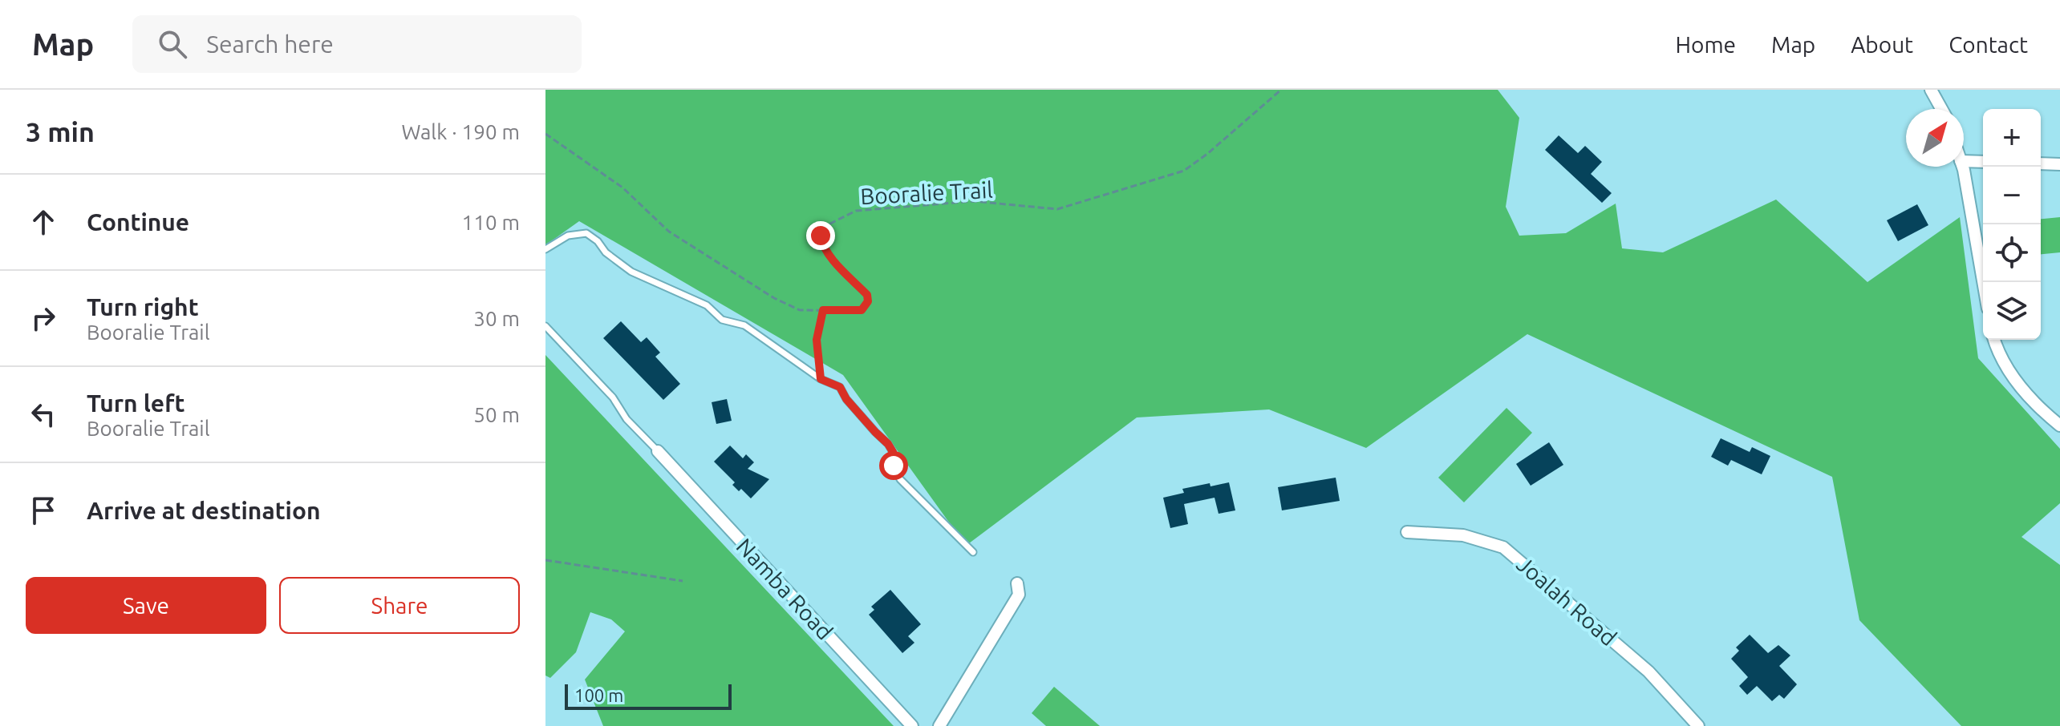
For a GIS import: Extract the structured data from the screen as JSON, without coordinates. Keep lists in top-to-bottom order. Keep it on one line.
{"streets":{"street":["Namba Road","Joalah Road"],"path":["Booralie Trail"]},"scale_bar":"100 m","north":"top right","page":{"header":"Map","search":"Search here","nav":["Home","Map","About","Contact"],"heading":["3 min","Walk · 190 m"],"map_buttons":["+","−"],"list":[["Continue","110 m"],["Turn right","Booralie Trail","30 m"],["Turn left","Booralie Trail","50 m"],"Arrive at destination"],"buttons":["Save","Share"],"scale":"100 m"}}
